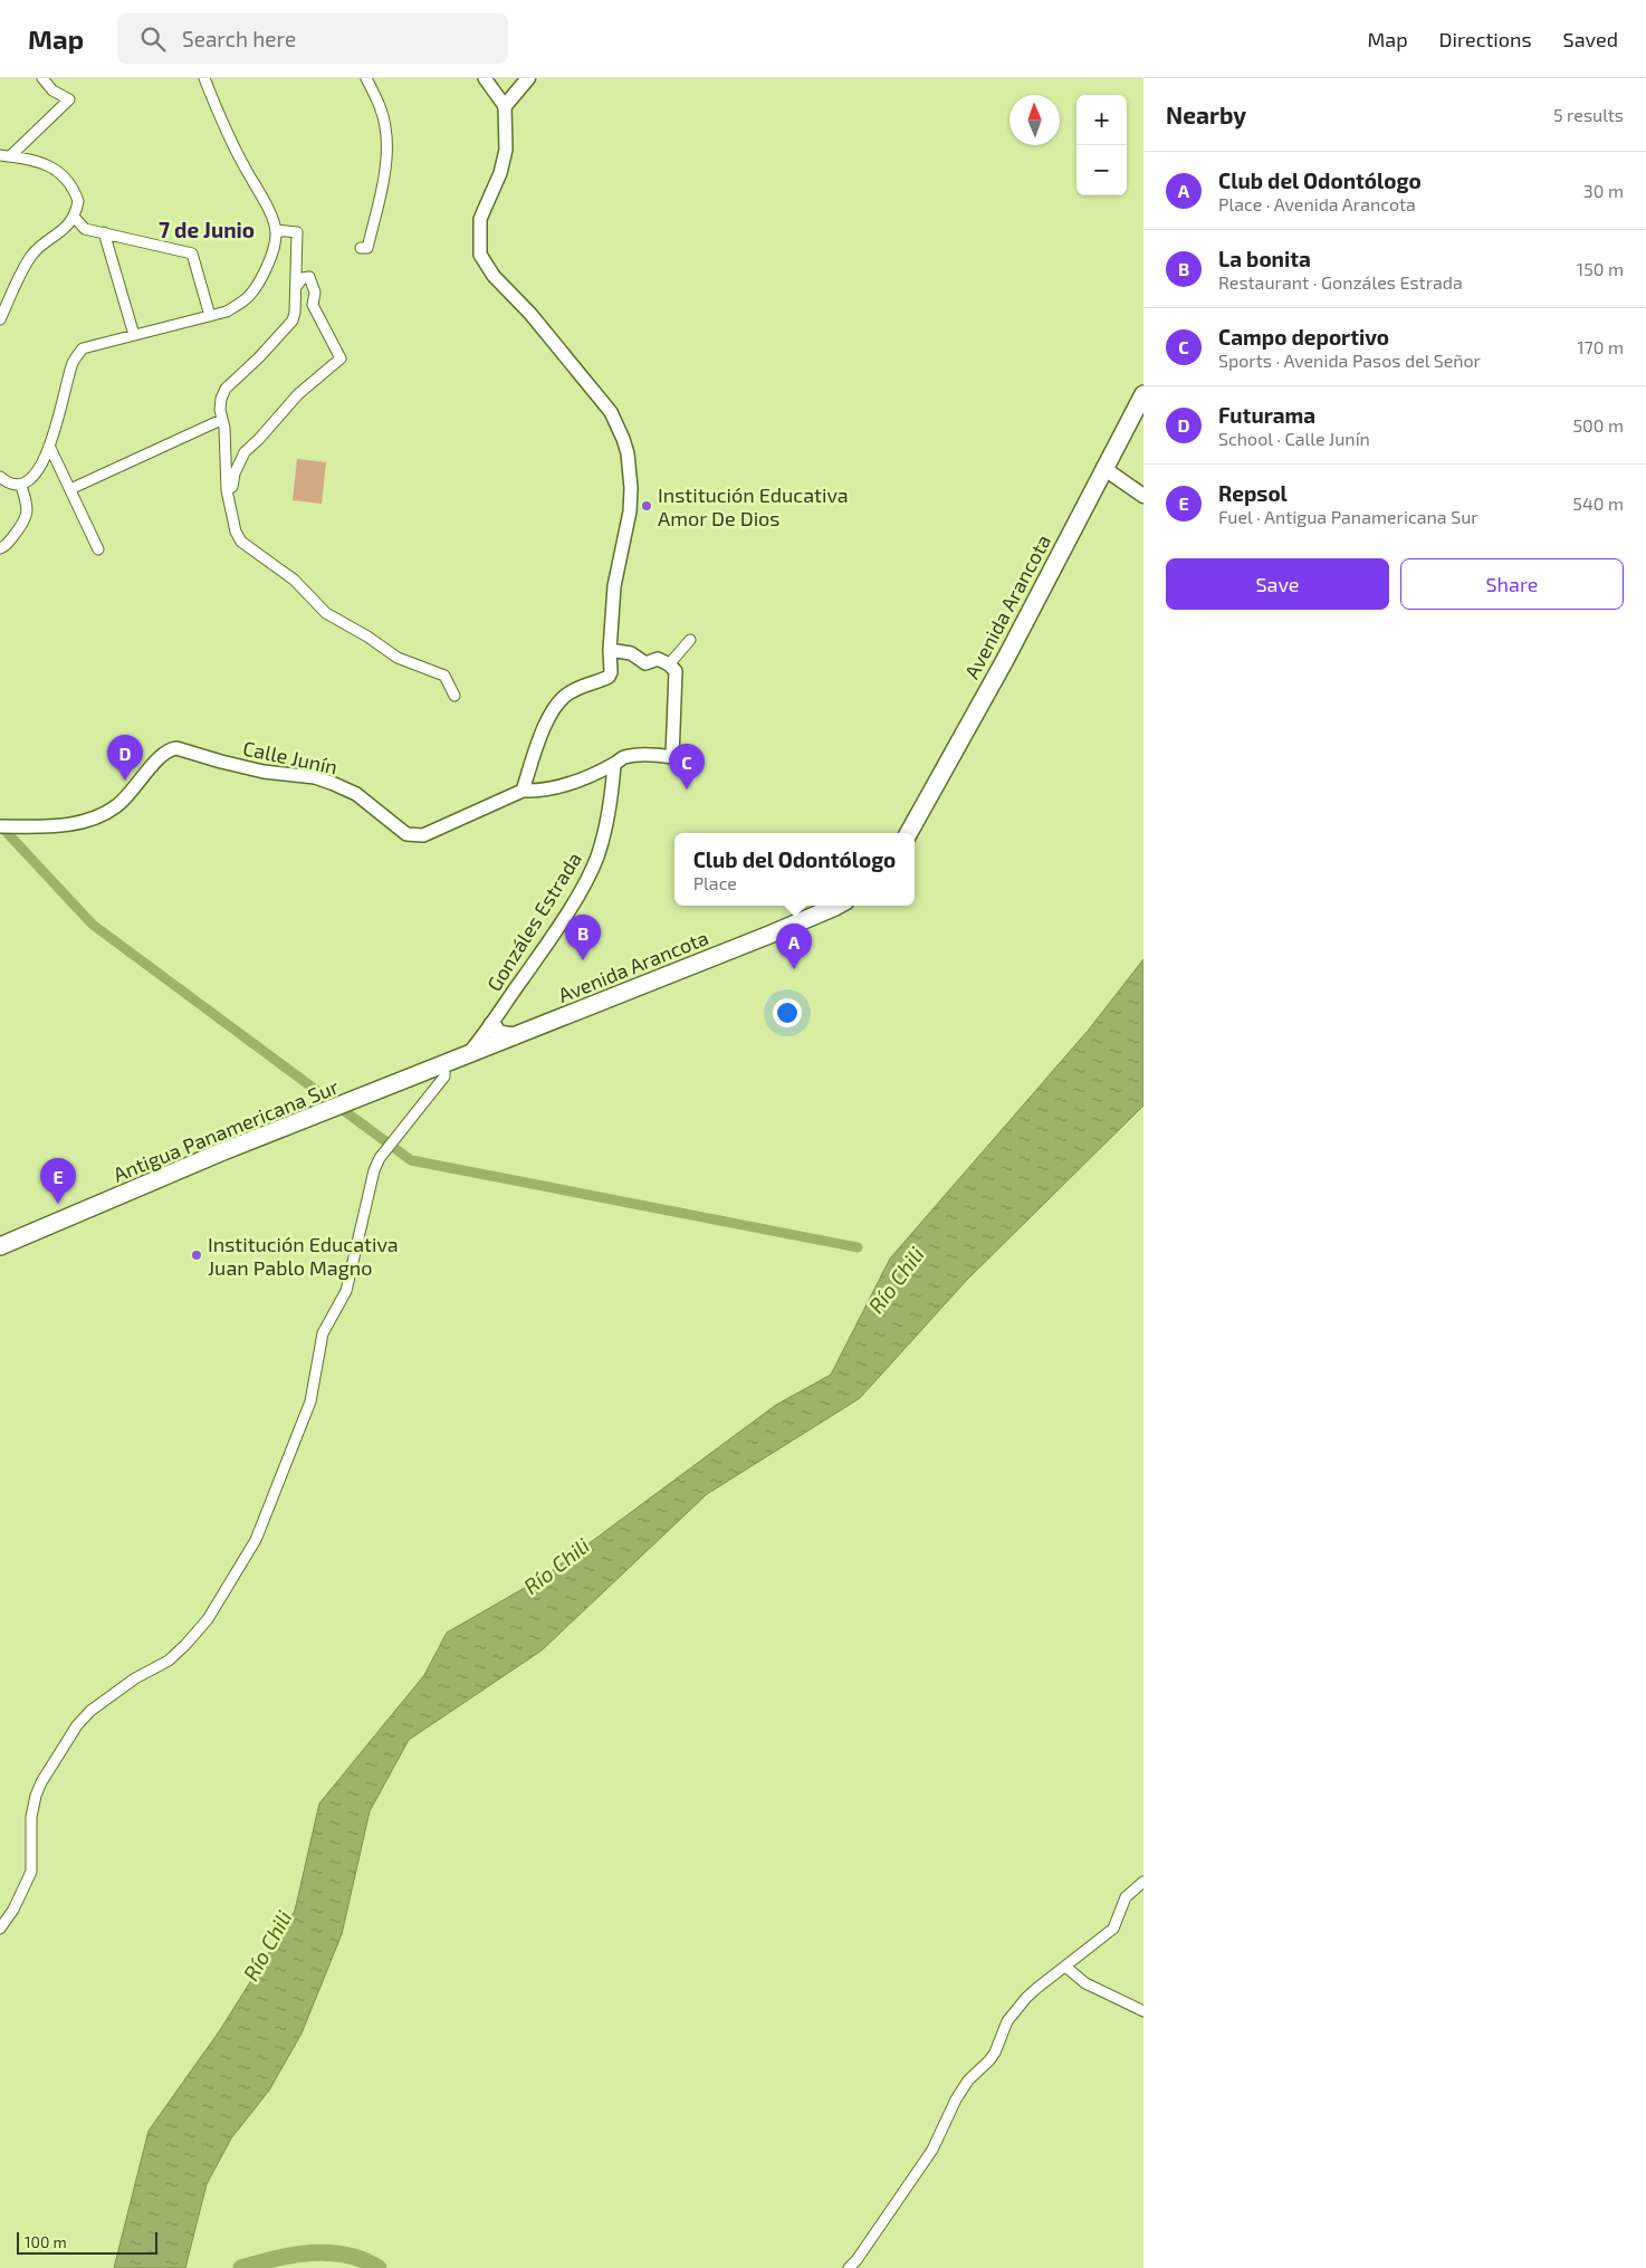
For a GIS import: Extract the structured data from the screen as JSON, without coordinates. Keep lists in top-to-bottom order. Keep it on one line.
{"streets":{"main road":["Avenida Arancota","Antigua Panamericana Sur"],"street":["Calle Junín","Gonzáles Estrada"]},"crossings":[["Avenida Arancota","Gonzáles Estrada"],["Avenida Arancota","Antigua Panamericana Sur"],["Calle Junín","Gonzáles Estrada"],["Gonzáles Estrada","Antigua Panamericana Sur"]],"districts":["7 de Junio"],"water":["Río Chili"],"places":["Institución Educativa Amor De Dios","Institución Educativa Juan Pablo Magno"],"scale_bar":"100 m","north":"top","page":{"header":"Map","search":"Search here","nav":["Map","Directions","Saved"],"heading":["Nearby","5 results"],"map_buttons":["+","−"],"list":[{"mark":"A","name":"Club del Odontólogo","note":"Place · Avenida Arancota","value":"30 m"},{"mark":"B","name":"La bonita","note":"Restaurant · Gonzáles Estrada","value":"150 m"},{"mark":"C","name":"Campo deportivo","note":"Sports · Avenida Pasos del Señor","value":"170 m"},{"mark":"D","name":"Futurama","note":"School · Calle Junín","value":"500 m"},{"mark":"E","name":"Repsol","note":"Fuel · Antigua Panamericana Sur","value":"540 m"}],"buttons":["Save","Share"],"pins":["D","C","B","A","E"],"popup":["Club del Odontólogo","Place"],"scale":"100 m"}}
